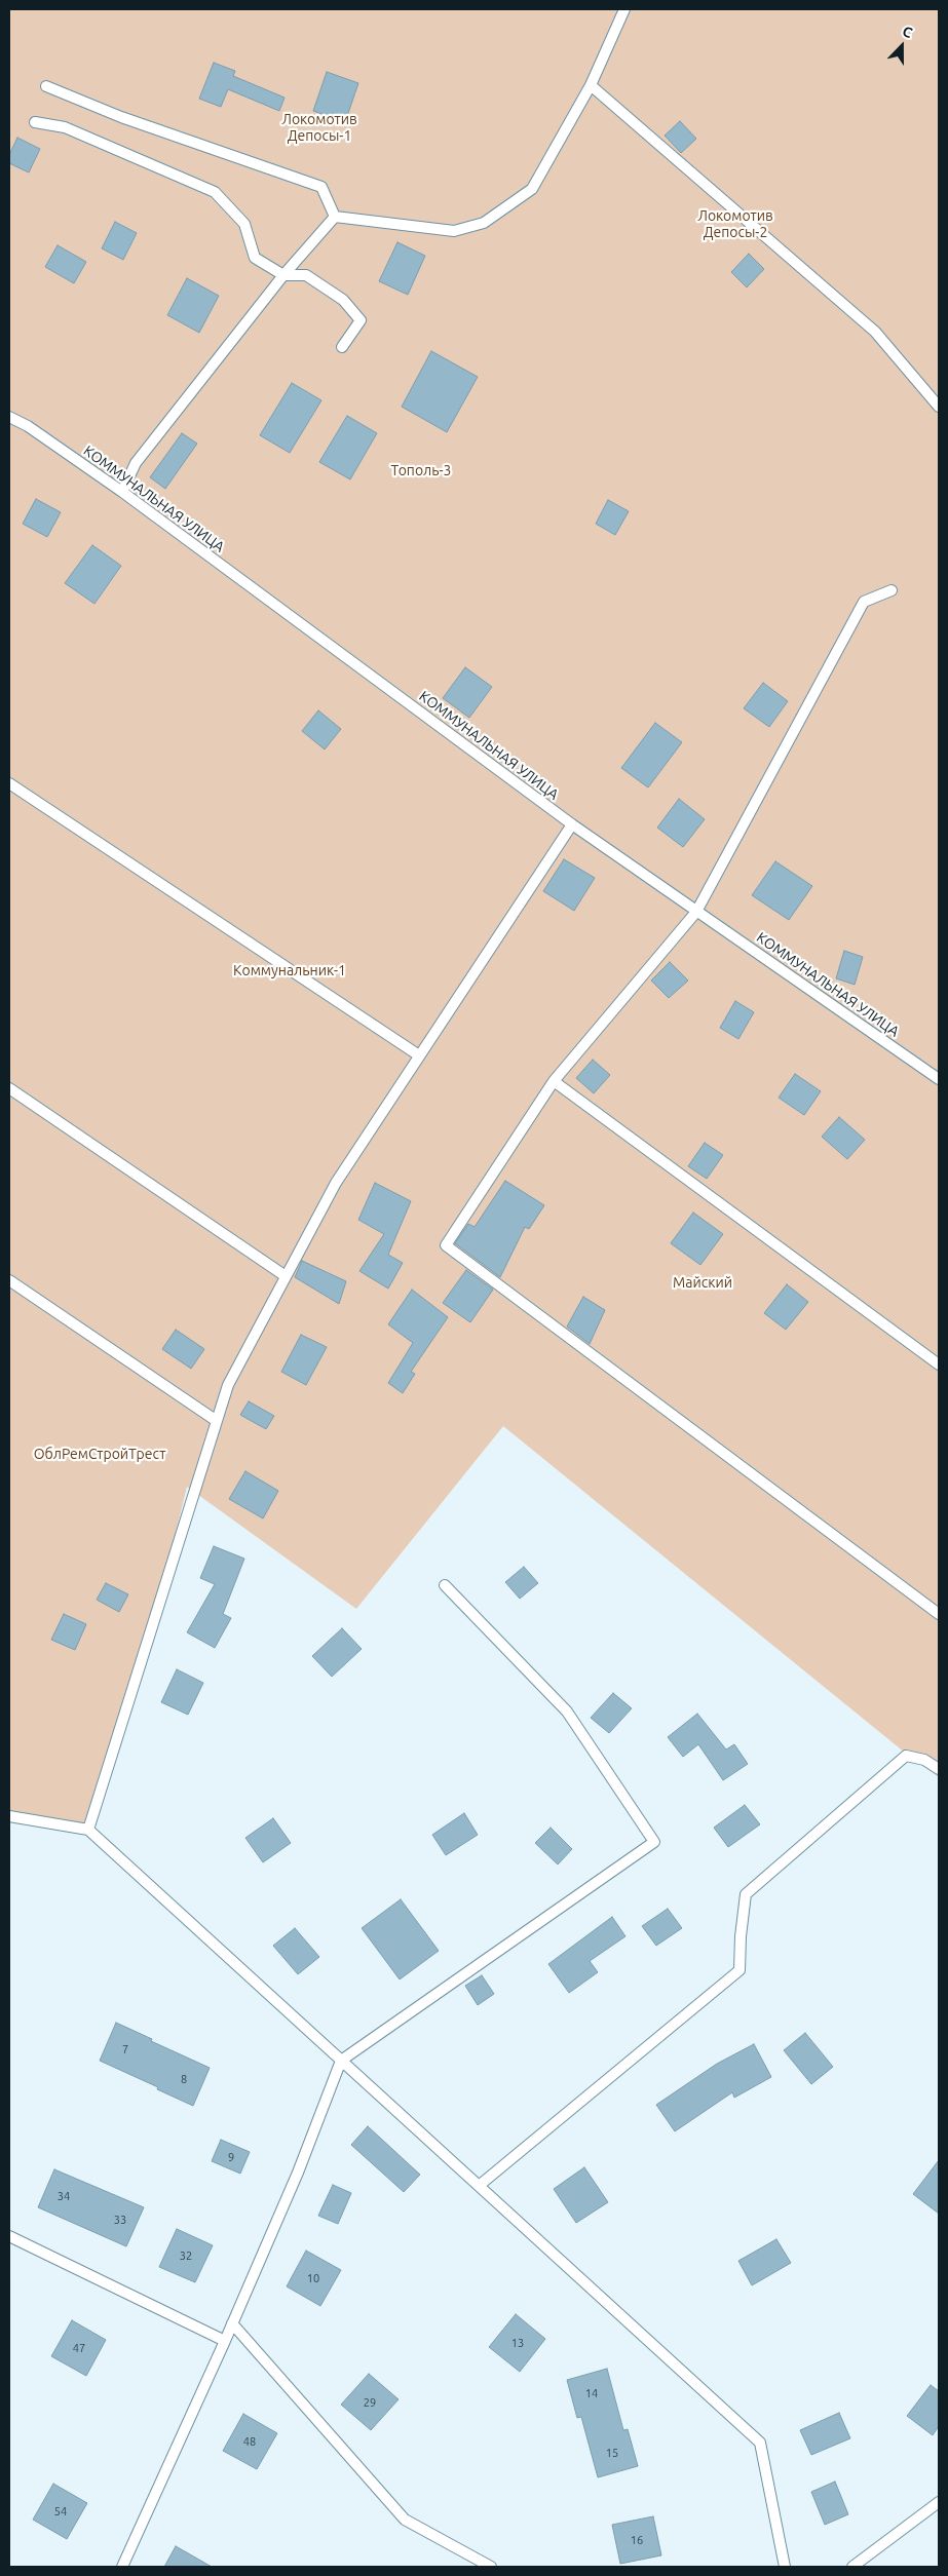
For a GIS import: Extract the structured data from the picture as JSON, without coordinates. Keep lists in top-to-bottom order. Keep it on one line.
{"streets":{"lane":["КОММУНАЛЬНАЯ УЛИЦА"]},"parks":["Локомотив Депосы-1","Локомотив Депосы-2","Тополь-3","Коммунальник-1","Майский","ОблРемСтройТрест"],"house_numbers":["7","8","9","34","33","32","10","13","47","14","29","48","15","54","16"],"north":"top"}
